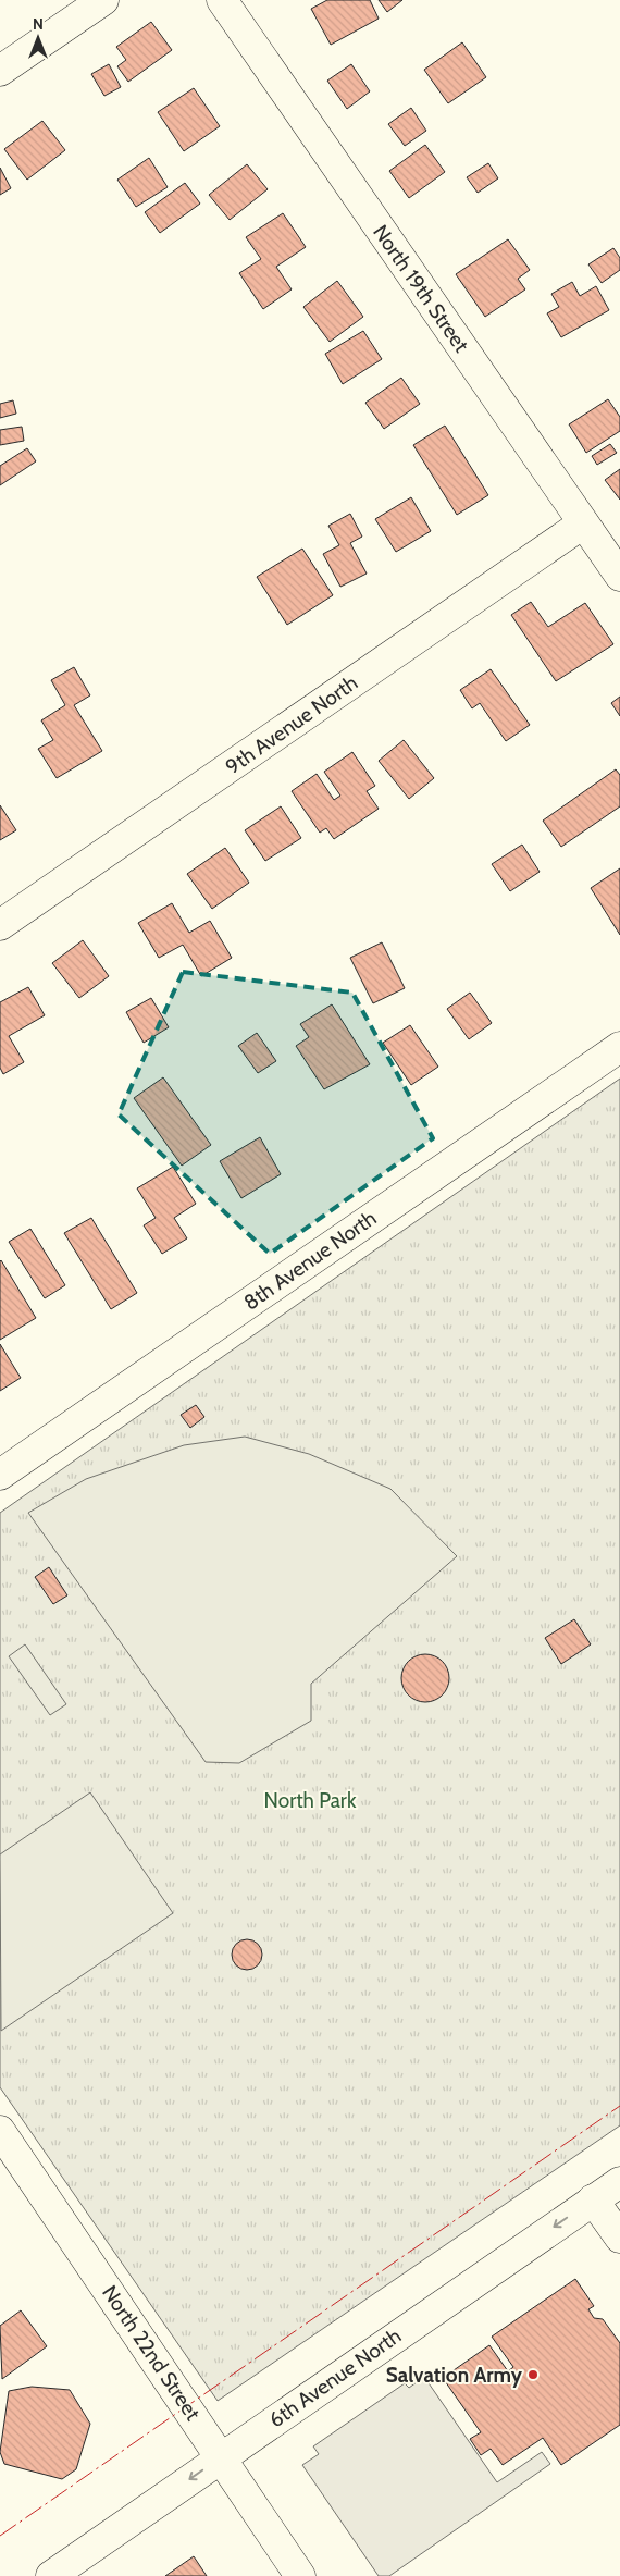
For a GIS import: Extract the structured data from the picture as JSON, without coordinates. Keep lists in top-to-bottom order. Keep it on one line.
{"streets":{"street":["North 19th Street","9th Avenue North","8th Avenue North","North 22nd Street","6th Avenue North"]},"crossings":[["North 19th Street","9th Avenue North"],["North 22nd Street","6th Avenue North"]],"one_way":["6th Avenue North"],"parks":["North Park"],"places":["Salvation Army"],"north":"top"}
